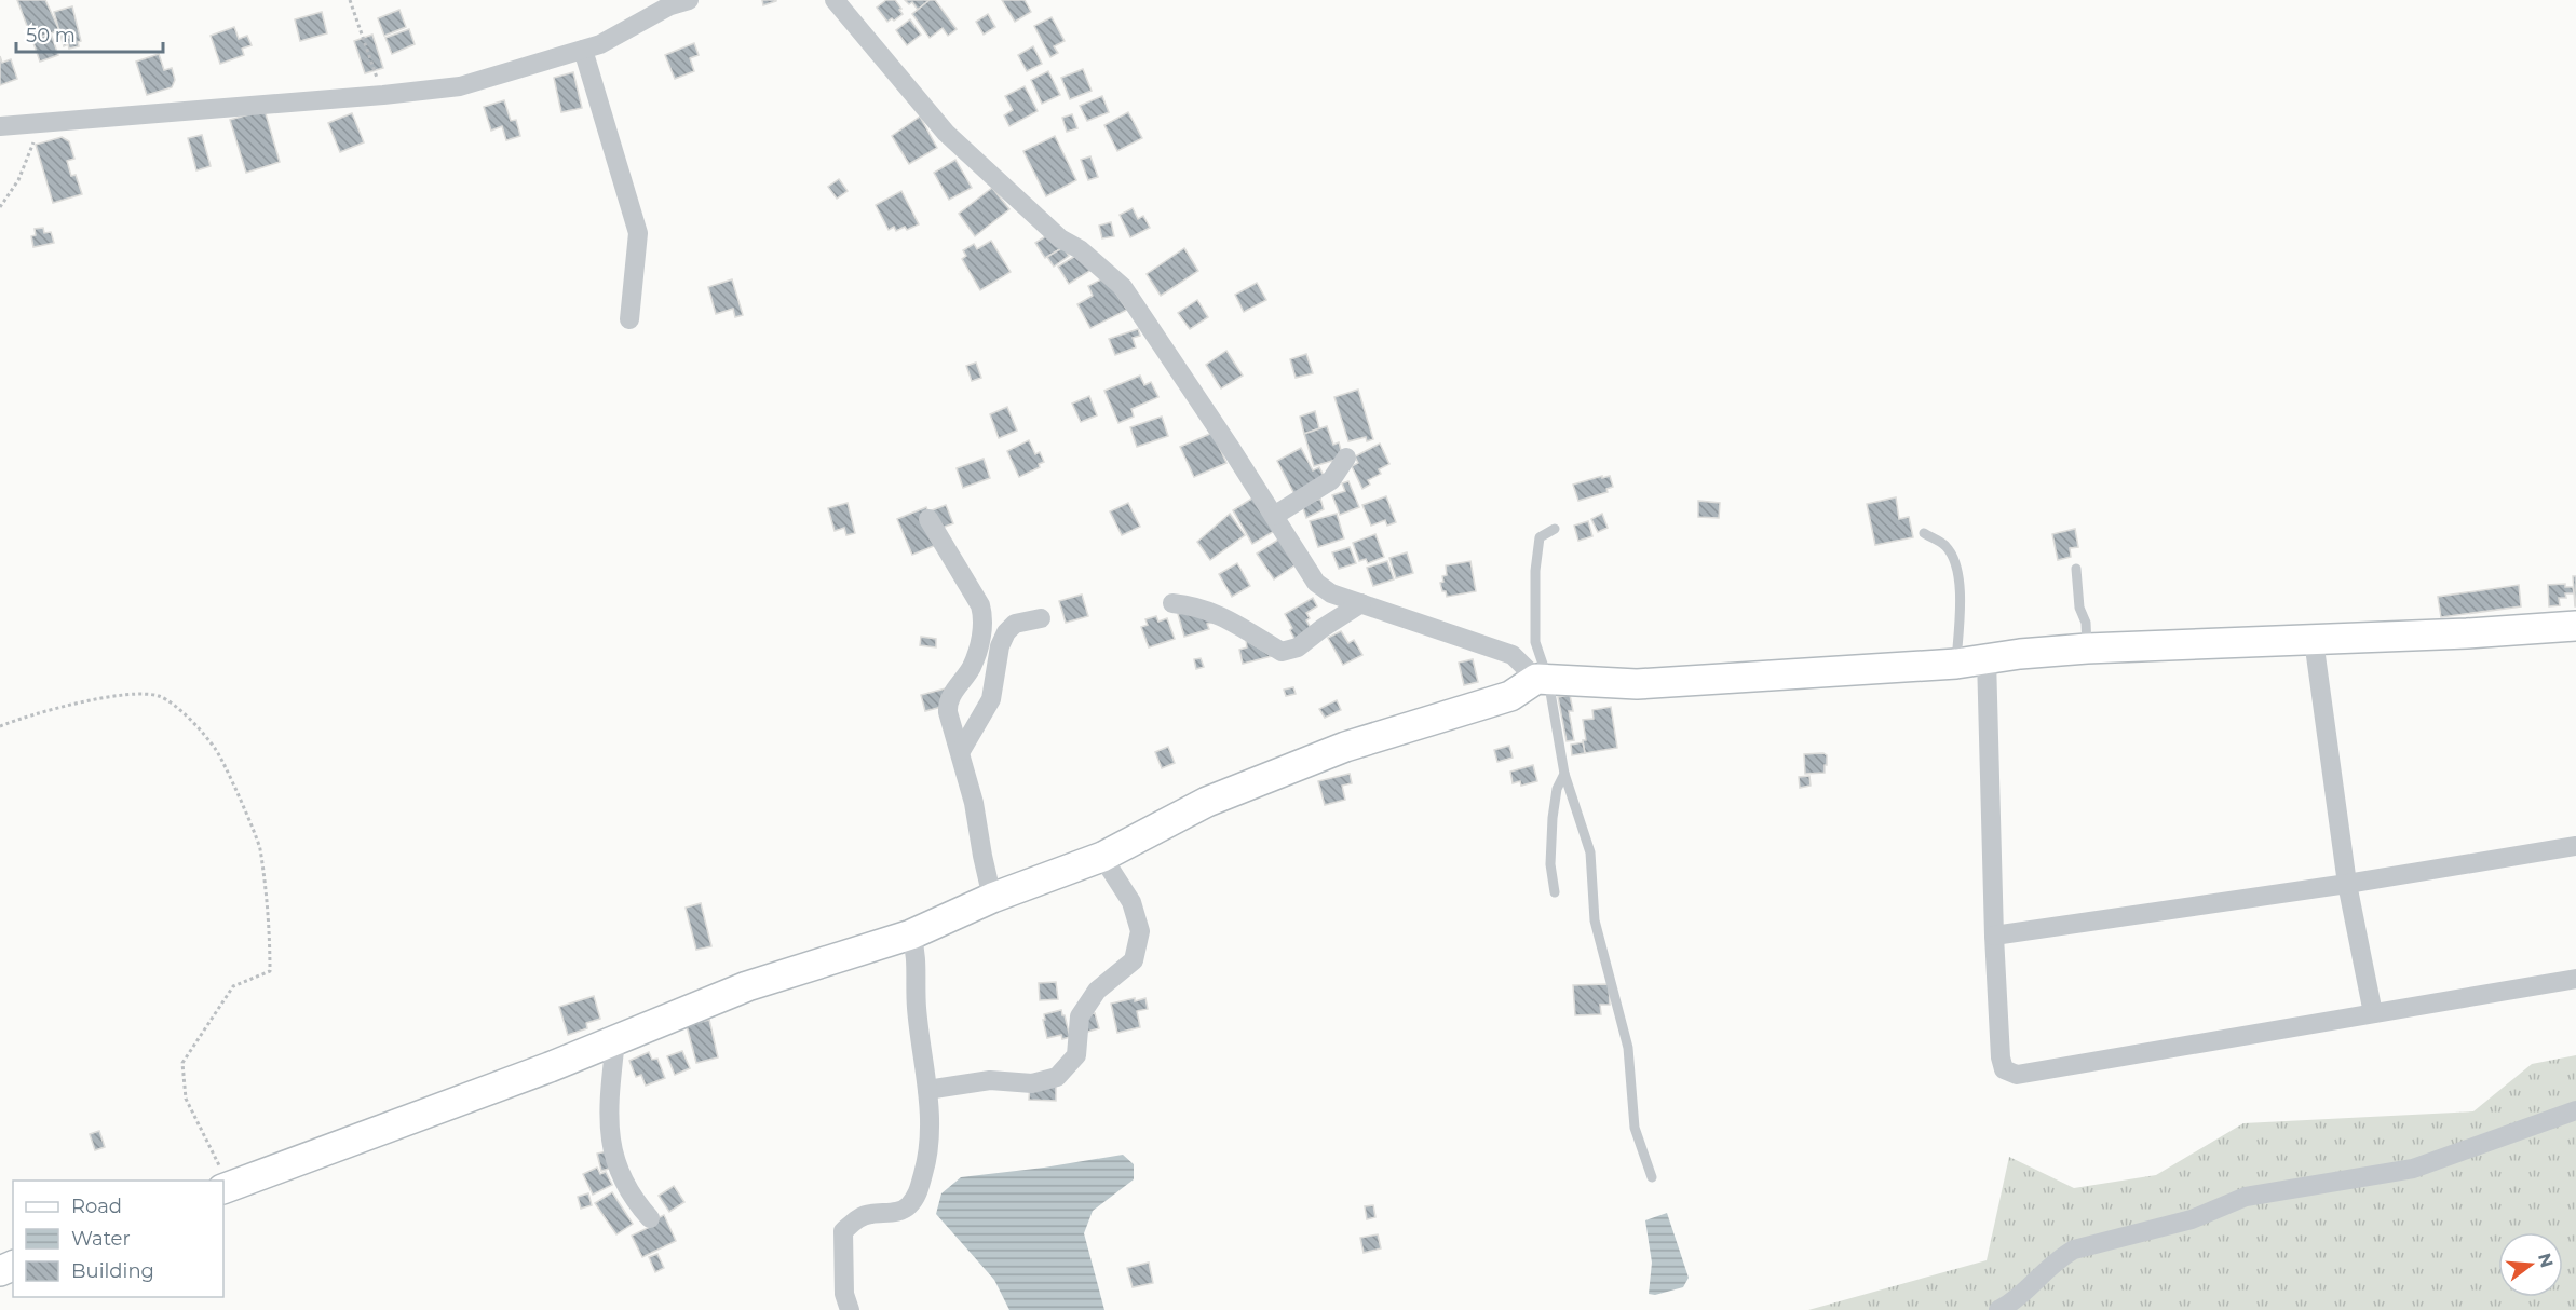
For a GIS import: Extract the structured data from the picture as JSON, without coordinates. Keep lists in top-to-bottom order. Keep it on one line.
{"legend":["Road","Water","Building"],"scale_bar":"50 m","north":"right"}
